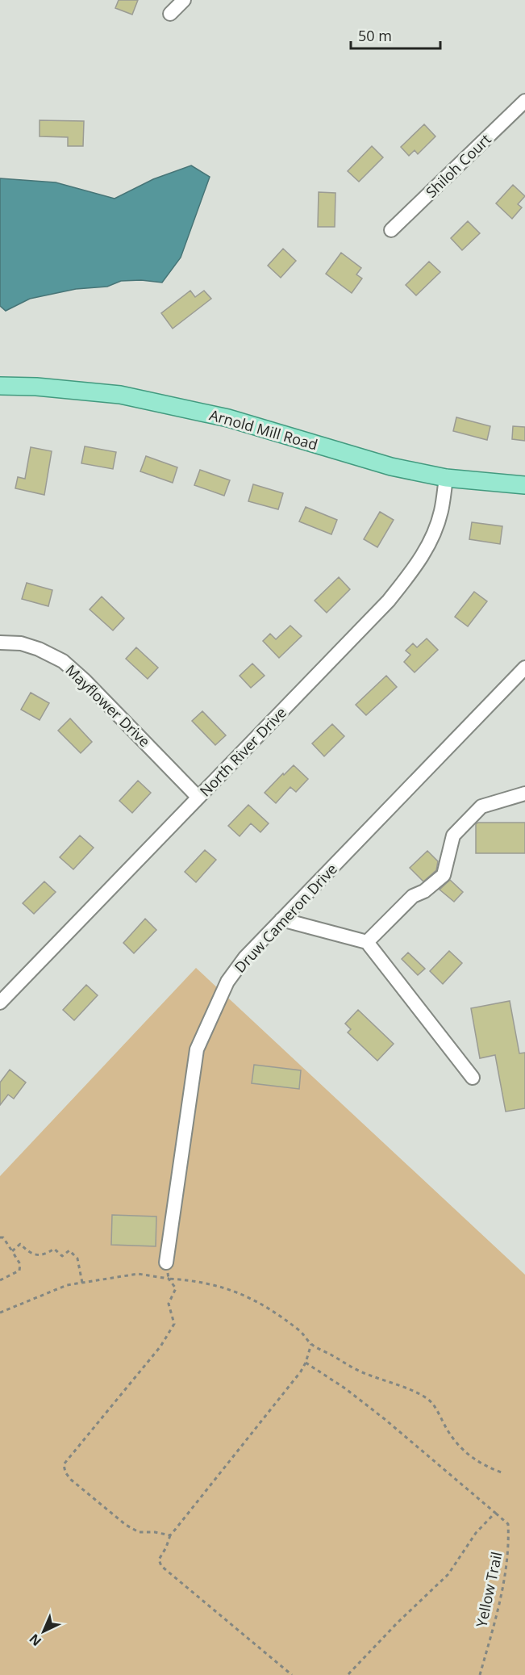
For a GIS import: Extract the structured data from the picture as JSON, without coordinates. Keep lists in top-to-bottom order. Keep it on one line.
{"streets":{"main road":["Arnold Mill Road"],"street":["Shiloh Court","Mayflower Drive","North River Drive","Druw Cameron Drive"],"path":["Yellow Trail"]},"crossings":[["Arnold Mill Road","North River Drive"],["Mayflower Drive","North River Drive"]],"scale_bar":"50 m","north":"bottom left"}
